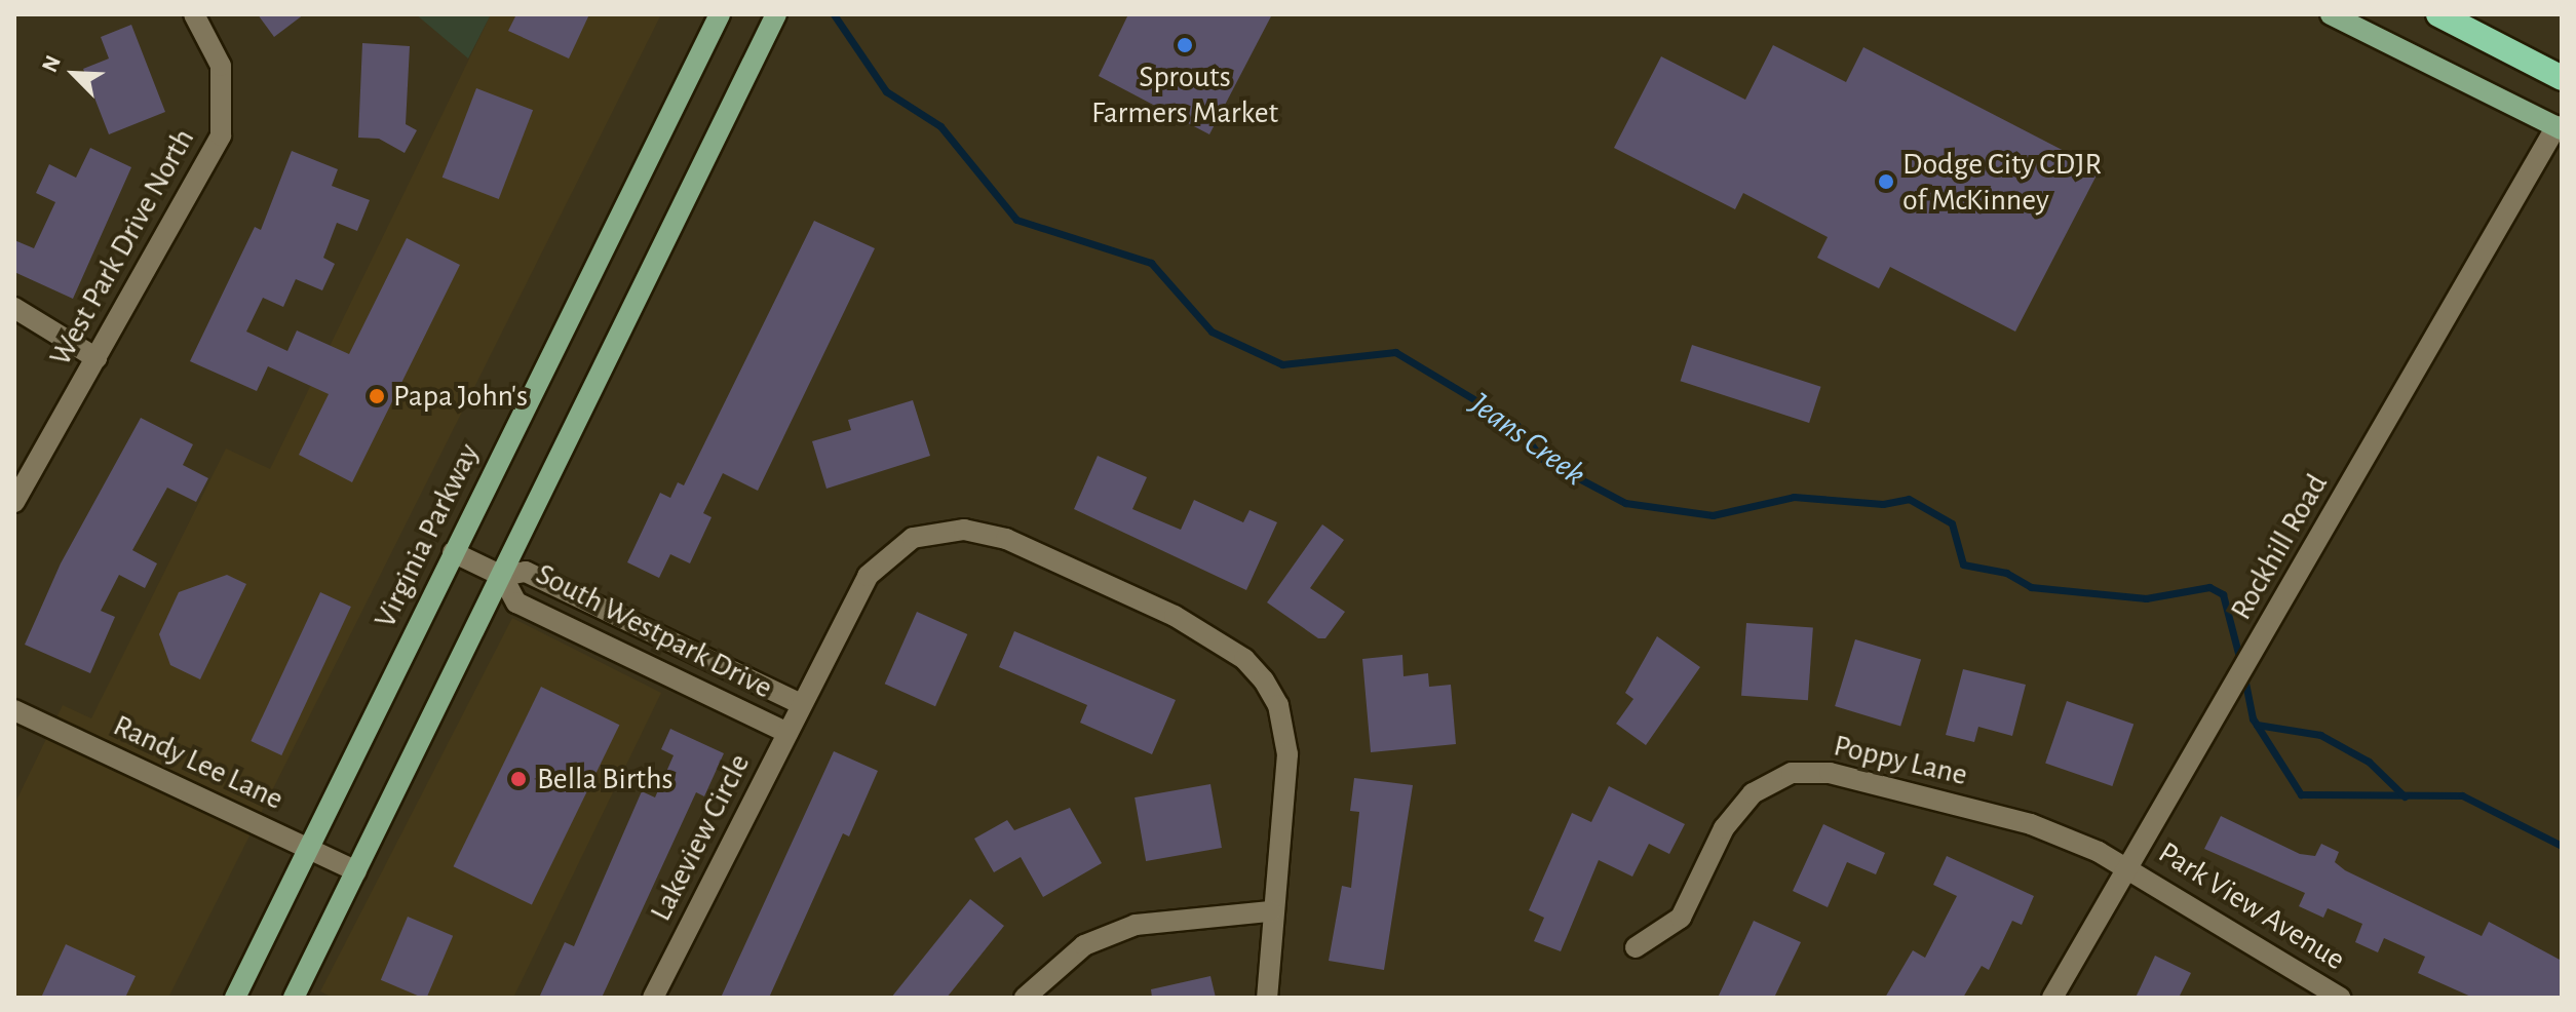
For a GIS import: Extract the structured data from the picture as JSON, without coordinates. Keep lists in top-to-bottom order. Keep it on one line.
{"streets":{"main road":["Virginia Parkway"],"street":["West Park Drive North","Rockhill Road","South Westpark Drive","Poppy Lane","Randy Lee Lane","Lakeview Circle","Park View Avenue"]},"crossings":[["Virginia Parkway","South Westpark Drive"],["Virginia Parkway","Randy Lee Lane"],["Rockhill Road","Poppy Lane"],["Rockhill Road","Park View Avenue"],["South Westpark Drive","Lakeview Circle"],["Poppy Lane","Park View Avenue"]],"water":["Jeans Creek"],"places":["Sprouts Farmers Market","Dodge City CDJR of McKinney","Papa John's","Bella Births"],"north":"top left"}
